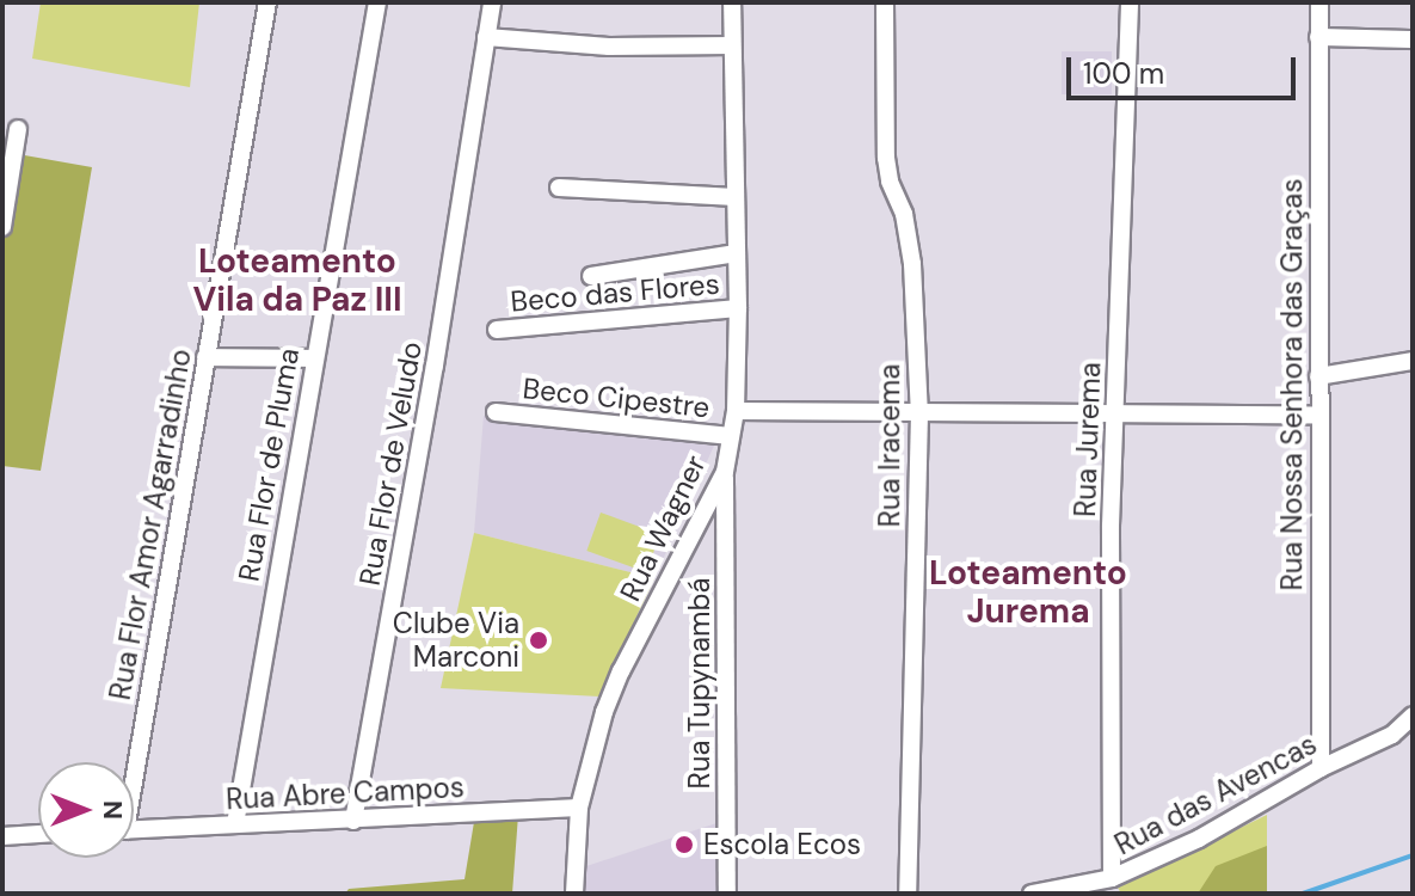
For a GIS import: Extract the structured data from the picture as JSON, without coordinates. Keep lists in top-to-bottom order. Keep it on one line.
{"streets":{"street":["Beco das Flores","Rua Nossa Senhora das Graças","Beco Cipestre","Rua Jurema","Rua Iracema","Rua Flor de Veludo","Rua Flor de Pluma","Rua Flor Amor Agarradinho","Rua Wagner","Rua Tupynambá","Rua Abre Campos","Rua das Avencas"]},"crossings":[["Beco das Flores","Rua Wagner"],["Rua Nossa Senhora das Graças","Rua das Avencas"],["Beco Cipestre","Rua Wagner"],["Rua Jurema","Rua das Avencas"],["Rua Flor de Veludo","Rua Abre Campos"],["Rua Flor de Pluma","Rua Abre Campos"],["Rua Wagner","Rua Tupynambá"],["Rua Wagner","Rua Abre Campos"]],"districts":["Loteamento Vila da Paz III","Loteamento Jurema"],"places":["Clube Via Marconi","Escola Ecos"],"scale_bar":"100 m","north":"right"}
